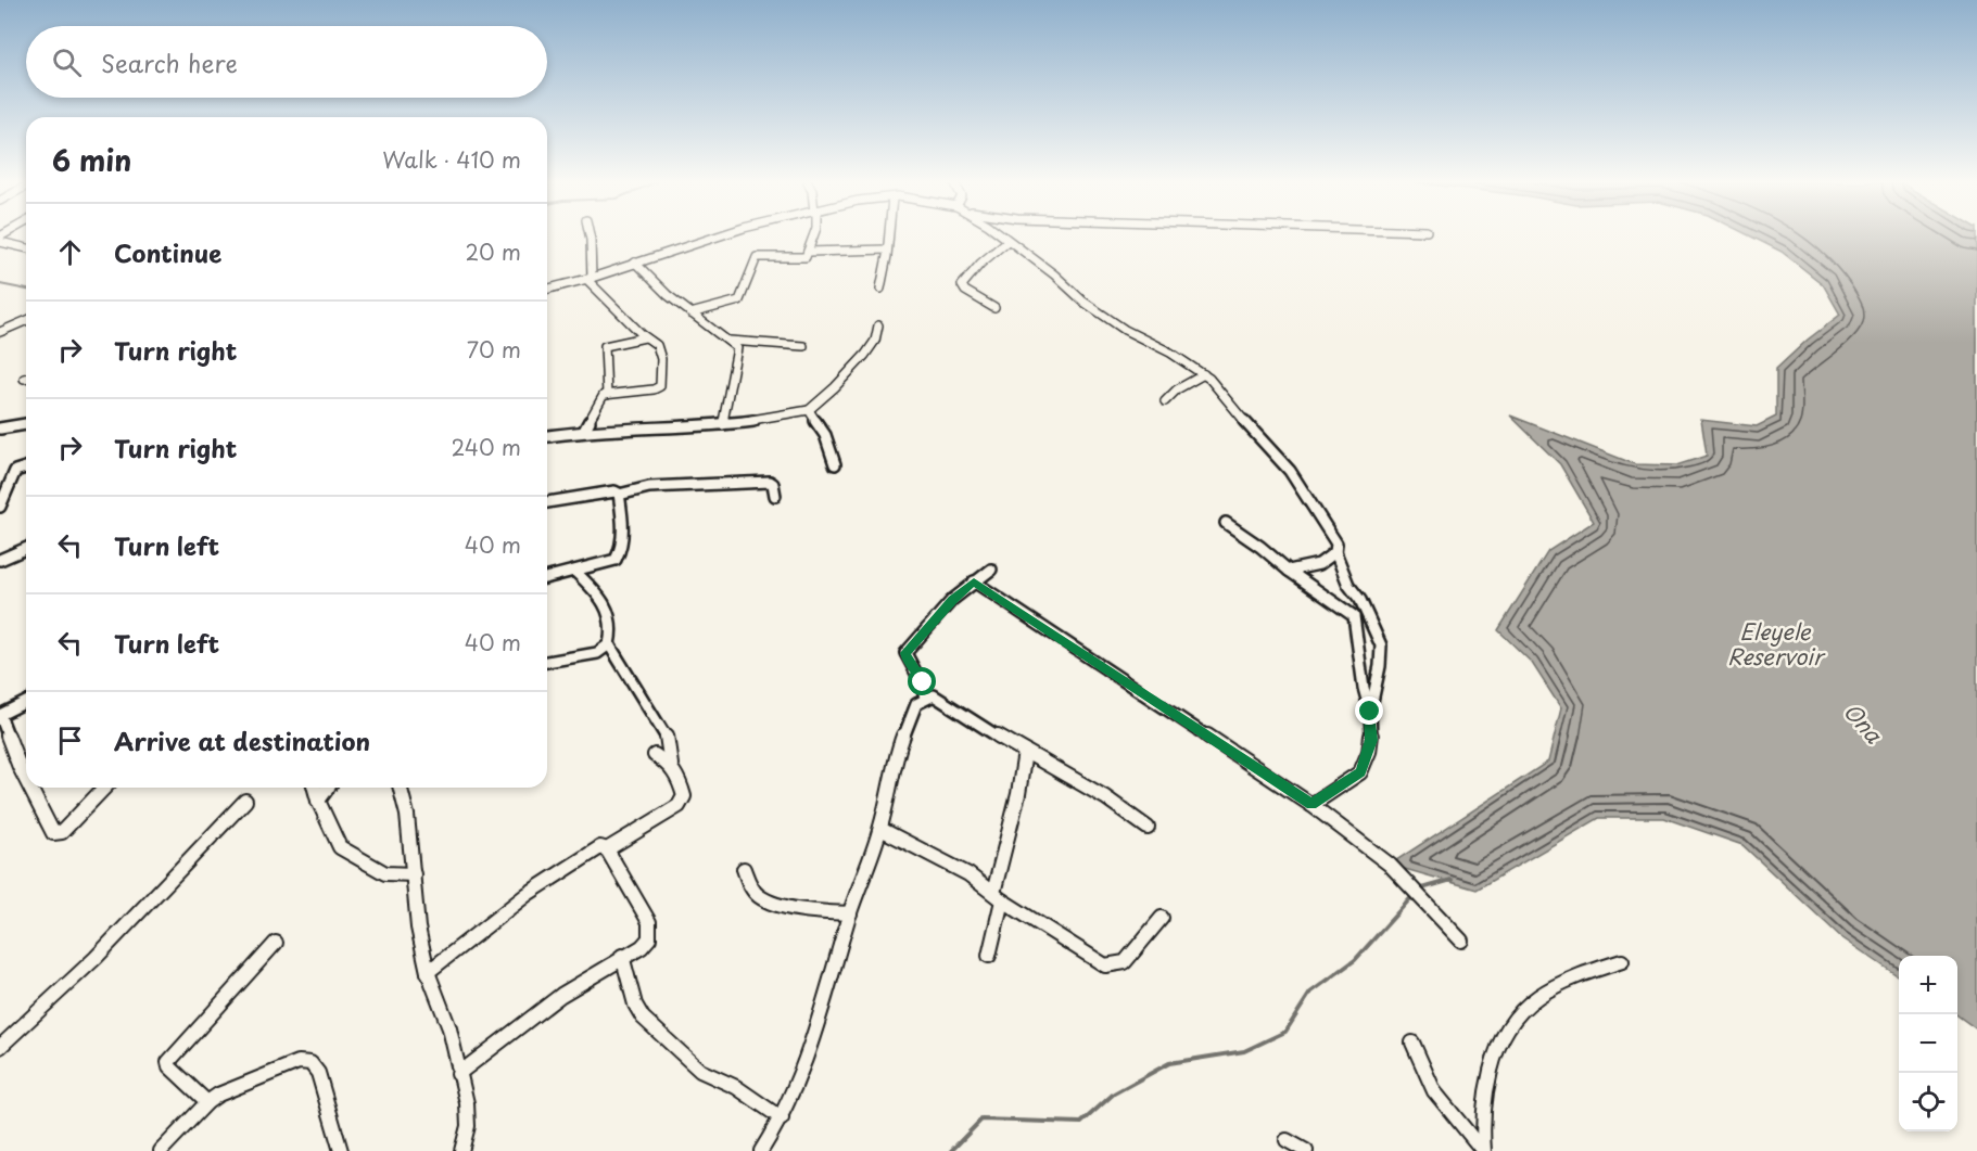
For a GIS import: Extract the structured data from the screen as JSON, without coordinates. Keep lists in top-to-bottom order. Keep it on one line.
{"water":["Eleyele Reservoir","Ona"],"page":{"search":"Search here","heading":["6 min","Walk · 410 m"],"list":[["Continue","20 m"],["Turn right","70 m"],["Turn right","240 m"],["Turn left","40 m"],["Turn left","40 m"],"Arrive at destination"],"map_buttons":["+","−"]}}
